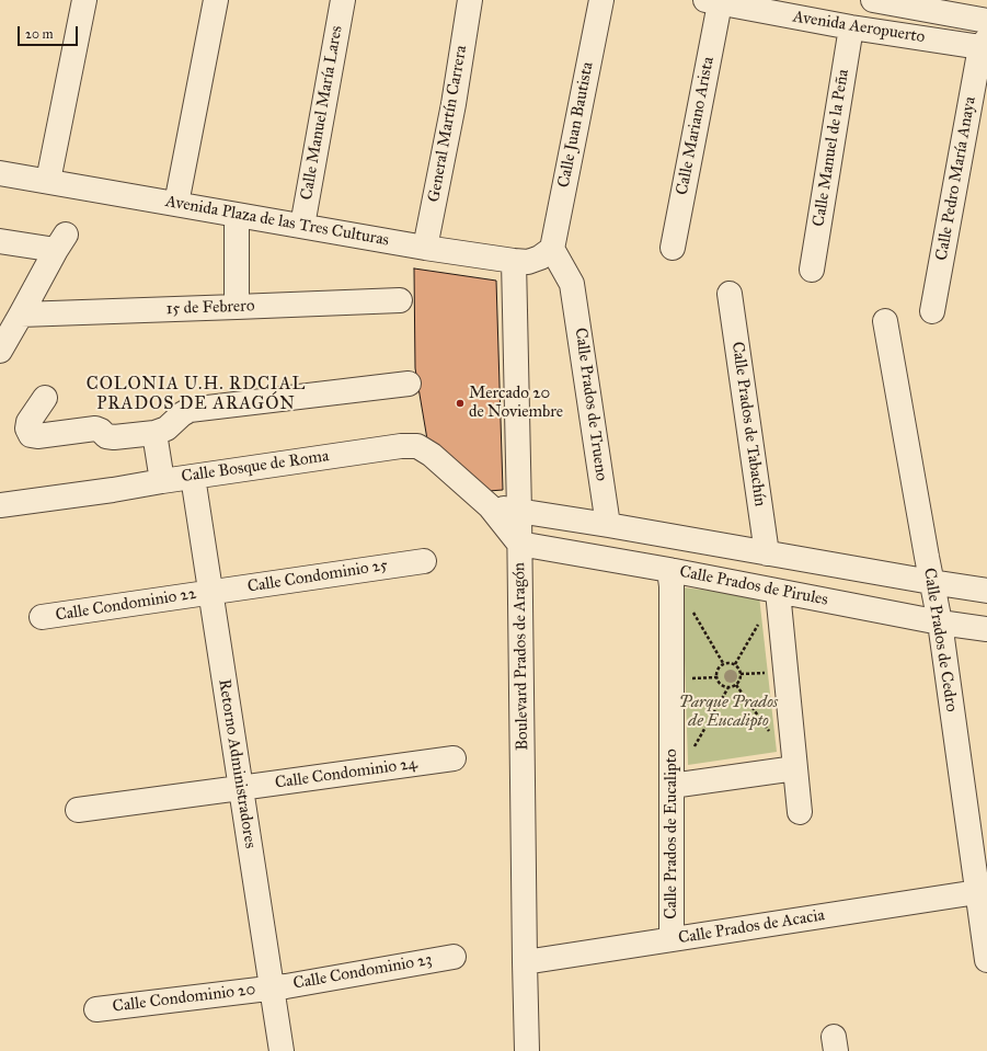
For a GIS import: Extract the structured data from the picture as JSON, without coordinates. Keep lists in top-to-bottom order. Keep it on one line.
{"streets":{"street":["Avenida Aeropuerto","Calle Manuel María Lares","General Martín Carrera","Calle Juan Bautista","Calle Mariano Arista","Calle Manuel de la Peña","Calle Pedro María Anaya","Avenida Plaza de las Tres Culturas","15 de Febrero","Calle Prados de Trueno","Calle Prados de Tabachín","Calle Bosque de Roma","Calle Condominio 25","Calle Prados de Pirules","Calle Condominio 22","Calle Prados de Cedro","Boulevard Prados de Aragón","Retorno Administradores","Calle Condominio 24","Calle Prados de Eucalipto","Calle Prados de Acacia","Calle Condominio 23","Calle Condominio 20"]},"crossings":[["Avenida Aeropuerto","Calle Mariano Arista"],["Avenida Aeropuerto","Calle Manuel de la Peña"],["Avenida Aeropuerto","Calle Pedro María Anaya"],["Calle Manuel María Lares","Avenida Plaza de las Tres Culturas"],["General Martín Carrera","Avenida Plaza de las Tres Culturas"],["Calle Juan Bautista","Avenida Plaza de las Tres Culturas"],["Calle Juan Bautista","Calle Prados de Trueno"],["Avenida Plaza de las Tres Culturas","Calle Prados de Trueno"],["Avenida Plaza de las Tres Culturas","Boulevard Prados de Aragón"],["Calle Prados de Trueno","Calle Prados de Pirules"],["Calle Prados de Tabachín","Calle Prados de Pirules"],["Calle Bosque de Roma","Calle Prados de Pirules"],["Calle Bosque de Roma","Boulevard Prados de Aragón"],["Calle Bosque de Roma","Retorno Administradores"],["Calle Condominio 25","Calle Condominio 22"],["Calle Condominio 25","Retorno Administradores"],["Calle Prados de Pirules","Calle Prados de Cedro"],["Calle Prados de Pirules","Boulevard Prados de Aragón"],["Calle Prados de Pirules","Calle Prados de Eucalipto"],["Calle Condominio 22","Retorno Administradores"],["Calle Prados de Cedro","Calle Prados de Acacia"],["Boulevard Prados de Aragón","Calle Prados de Acacia"],["Retorno Administradores","Calle Condominio 24"],["Retorno Administradores","Calle Condominio 23"],["Retorno Administradores","Calle Condominio 20"],["Calle Prados de Eucalipto","Calle Prados de Acacia"],["Calle Condominio 23","Calle Condominio 20"]],"districts":["COLONIA U.H. RDCIAL PRADOS DE ARAGÓN"],"parks":["Parque Prados de Eucalipto"],"places":["Mercado 20 de Noviembre"],"scale_bar":"20 m"}
